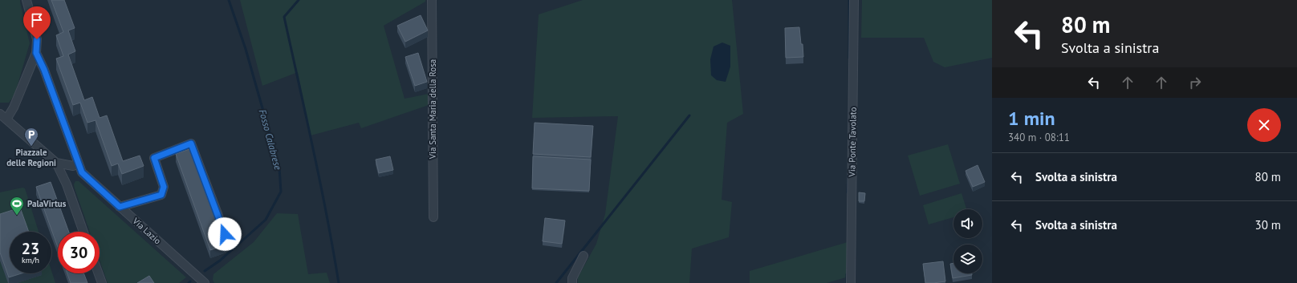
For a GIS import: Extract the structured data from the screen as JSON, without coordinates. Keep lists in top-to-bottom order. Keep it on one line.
{"streets":{"street":["Via Santa Maria della Rosa","Via Ponte Tavolato","Via Lazio"]},"water":["Fosso Calabrese"],"places":{"parking":["Piazzale delle Regioni"],"sports":["PalaVirtus"]},"page":{"turn":["80 m","Svolta a sinistra"],"heading":["1 min","340 m · 08:11"],"list":[{"name":"Svolta a sinistra","value":"80 m"},{"name":"Svolta a sinistra","value":"30 m"}],"speed":"23 km/h","limit":"30"}}
